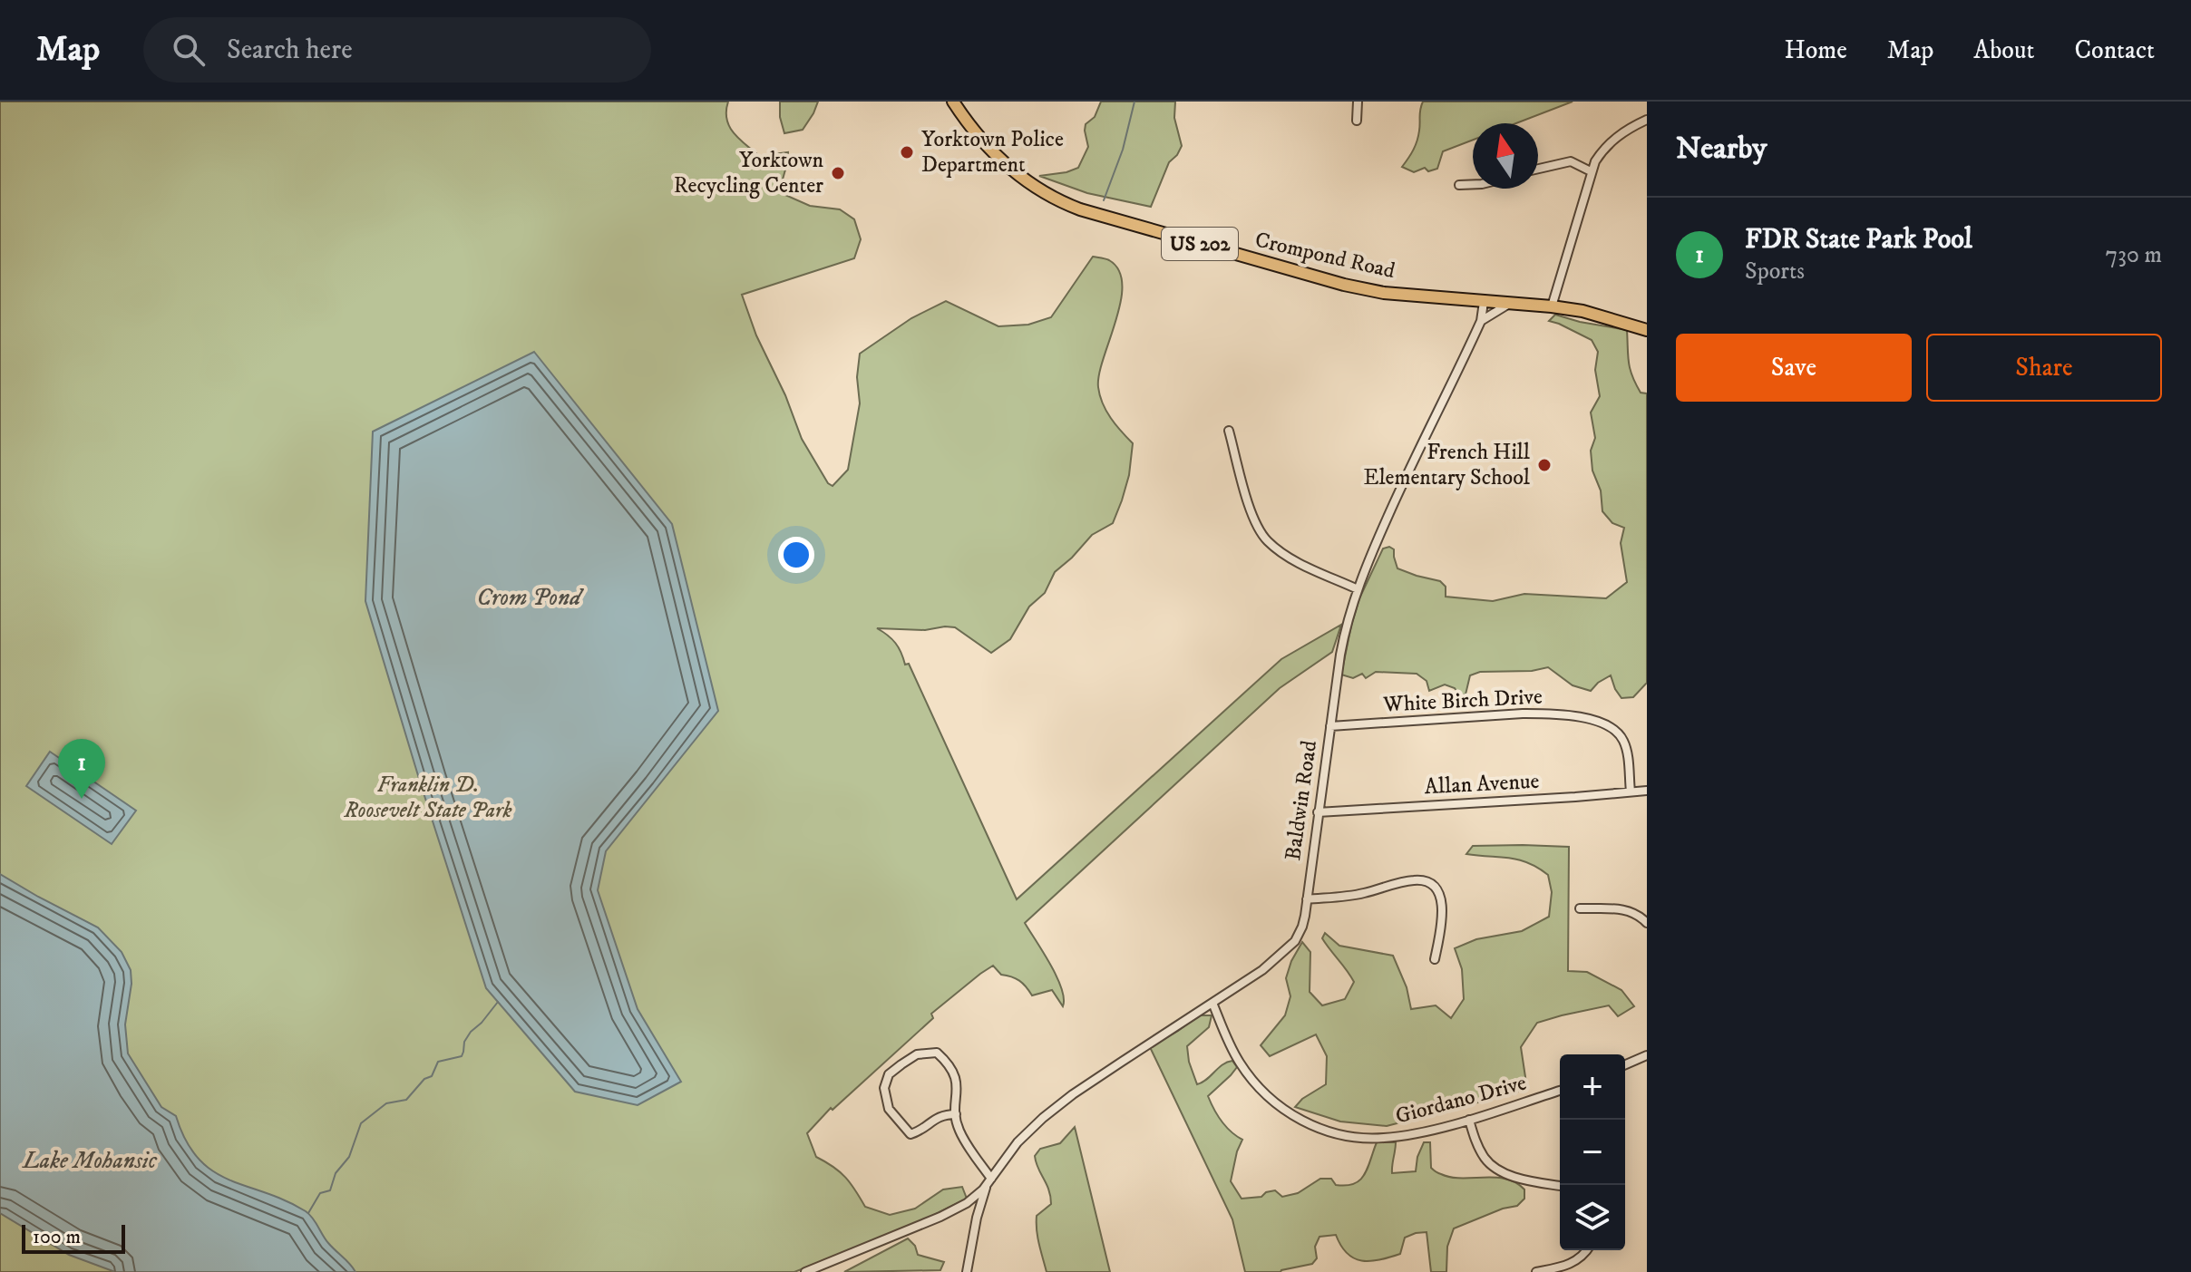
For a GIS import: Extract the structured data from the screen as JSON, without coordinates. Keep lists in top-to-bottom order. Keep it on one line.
{"streets":{"highway":["US 202","Crompond Road"],"street":["White Birch Drive","Allan Avenue","Baldwin Road","Giordano Drive"]},"crossings":[["Crompond Road","Baldwin Road"],["White Birch Drive","Allan Avenue"],["White Birch Drive","Baldwin Road"],["Allan Avenue","Baldwin Road"],["Baldwin Road","Giordano Drive"]],"water":["Crom Pond","Lake Mohansic"],"parks":["Franklin D. Roosevelt State Park"],"places":["Yorktown Police Department","Yorktown Recycling Center","French Hill Elementary School"],"scale_bar":"100 m","north":"top","page":{"header":"Map","search":"Search here","nav":["Home","Map","About","Contact"],"heading":"Nearby","list":[{"mark":"1","name":"FDR State Park Pool","note":"Sports","value":"730 m"}],"buttons":["Save","Share"],"pins":"1","map_buttons":["+","−"],"scale":"100 m"}}
